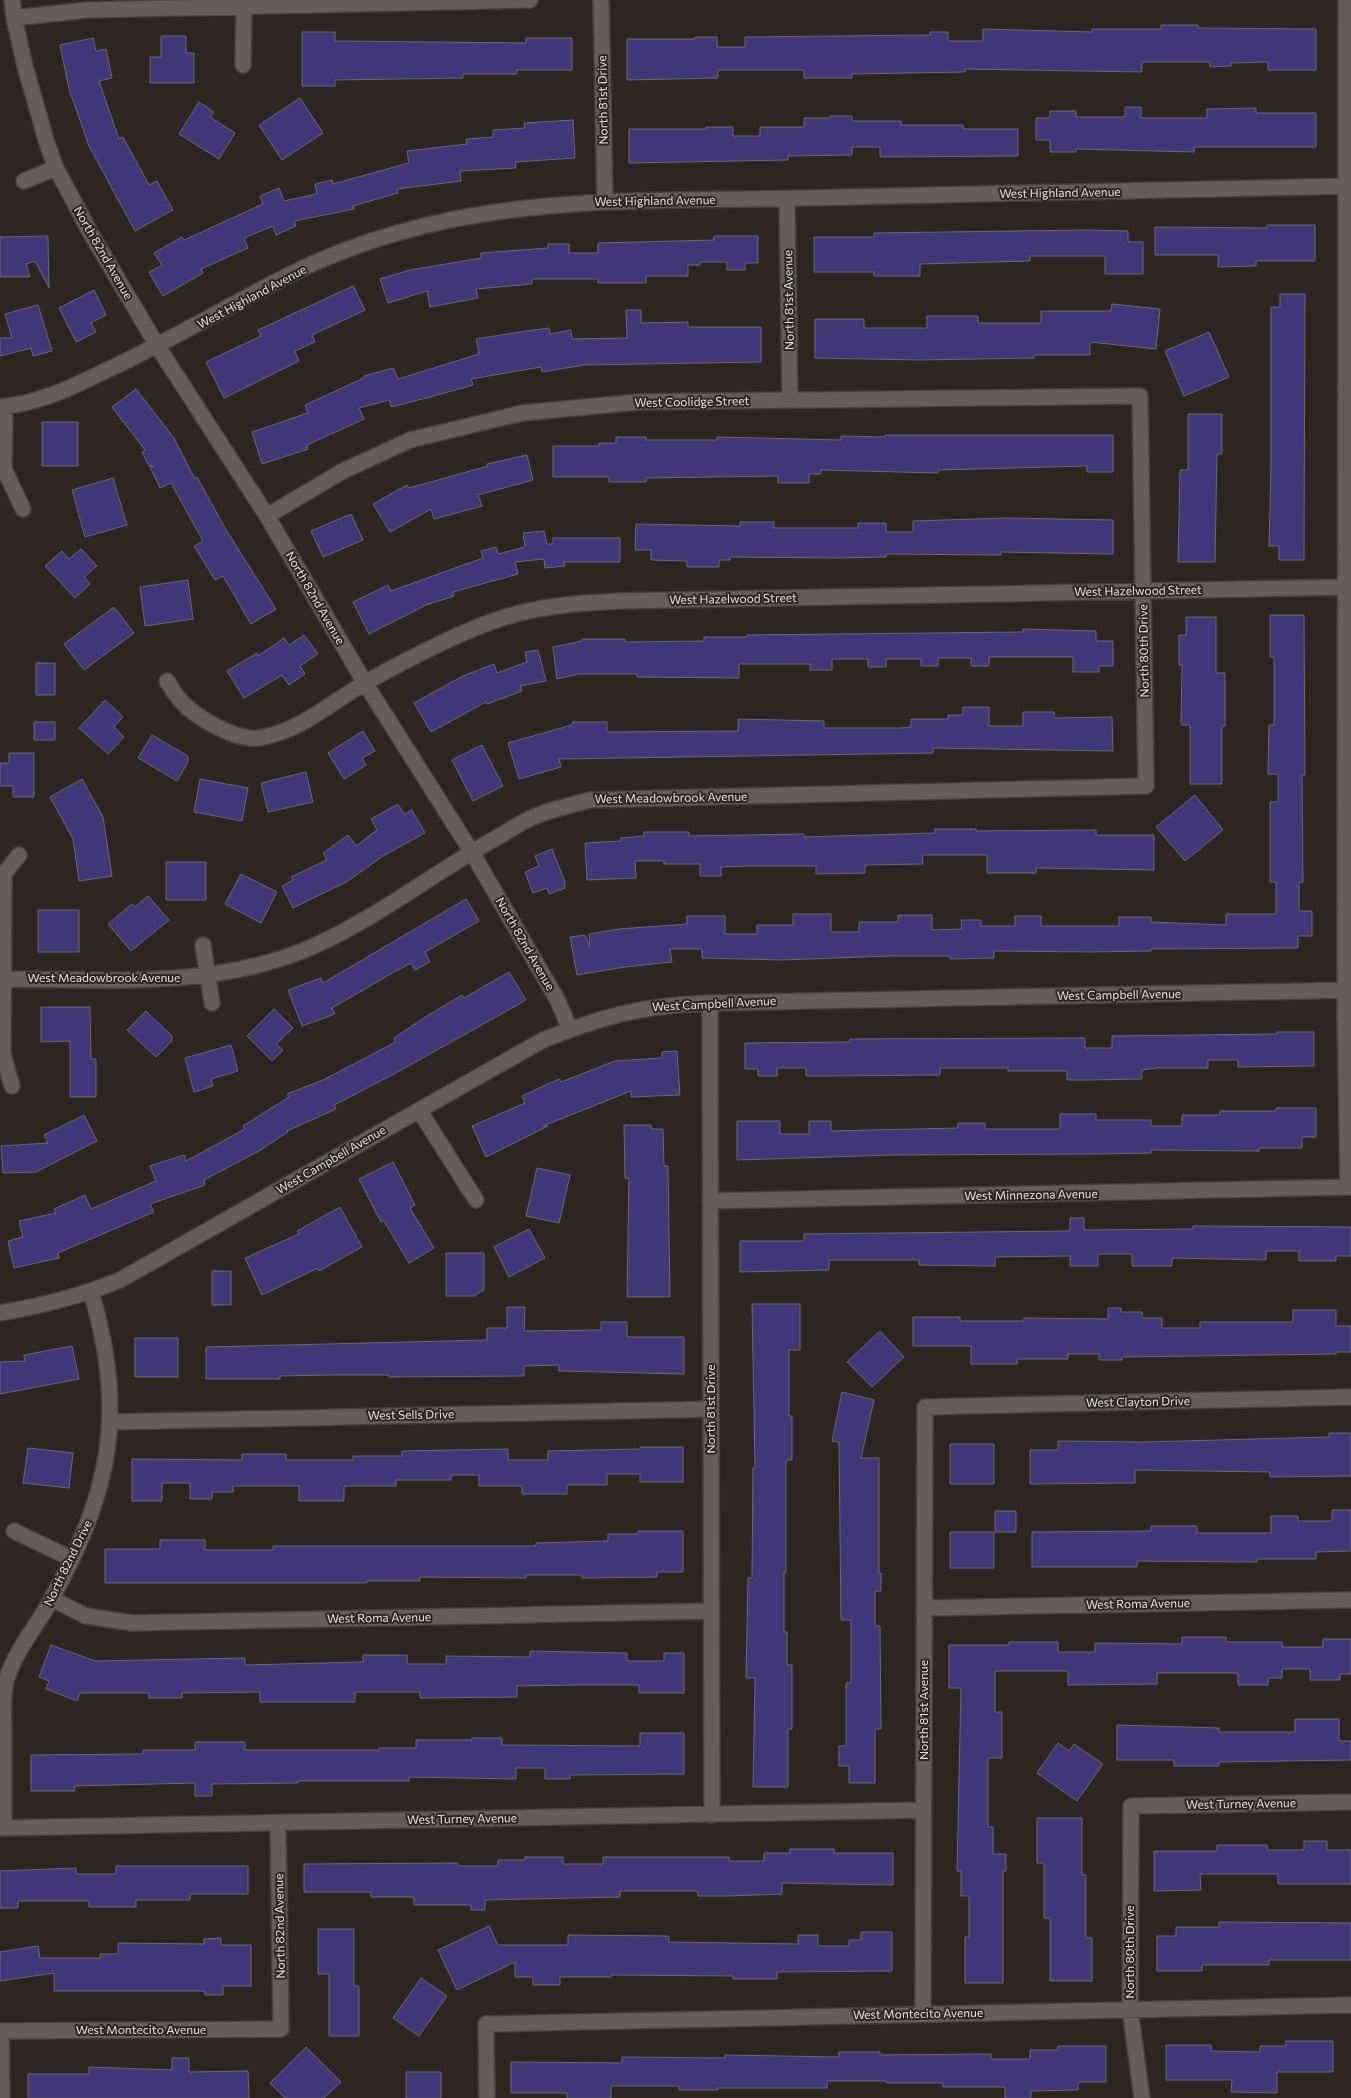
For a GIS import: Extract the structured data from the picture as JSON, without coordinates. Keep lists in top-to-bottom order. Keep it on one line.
{"streets":{"street":["North 81st Drive","West Highland Avenue","North 82nd Avenue","North 81st Avenue","West Coolidge Street","West Hazelwood Street","North 80th Drive","West Meadowbrook Avenue","West Campbell Avenue","West Minnezona Avenue","West Clayton Drive","West Sells Drive","North 82nd Drive","West Roma Avenue","West Turney Avenue","West Montecito Avenue"]},"crossings":[["North 81st Drive","West Highland Avenue"],["North 81st Drive","West Campbell Avenue"],["North 81st Drive","West Minnezona Avenue"],["North 81st Drive","West Sells Drive"],["North 81st Drive","West Roma Avenue"],["North 81st Drive","West Turney Avenue"],["West Highland Avenue","North 82nd Avenue"],["West Highland Avenue","North 81st Avenue"],["North 82nd Avenue","West Coolidge Street"],["North 82nd Avenue","West Hazelwood Street"],["North 82nd Avenue","West Meadowbrook Avenue"],["North 82nd Avenue","West Campbell Avenue"],["North 82nd Avenue","West Turney Avenue"],["North 82nd Avenue","West Montecito Avenue"],["North 81st Avenue","West Coolidge Street"],["North 81st Avenue","West Clayton Drive"],["North 81st Avenue","West Roma Avenue"],["North 81st Avenue","West Turney Avenue"],["North 81st Avenue","West Montecito Avenue"],["West Coolidge Street","North 80th Drive"],["West Hazelwood Street","North 80th Drive"],["North 80th Drive","West Meadowbrook Avenue"],["North 80th Drive","West Turney Avenue"],["North 80th Drive","West Montecito Avenue"],["West Campbell Avenue","North 82nd Drive"],["West Sells Drive","North 82nd Drive"],["North 82nd Drive","West Roma Avenue"],["North 82nd Drive","West Turney Avenue"]]}
